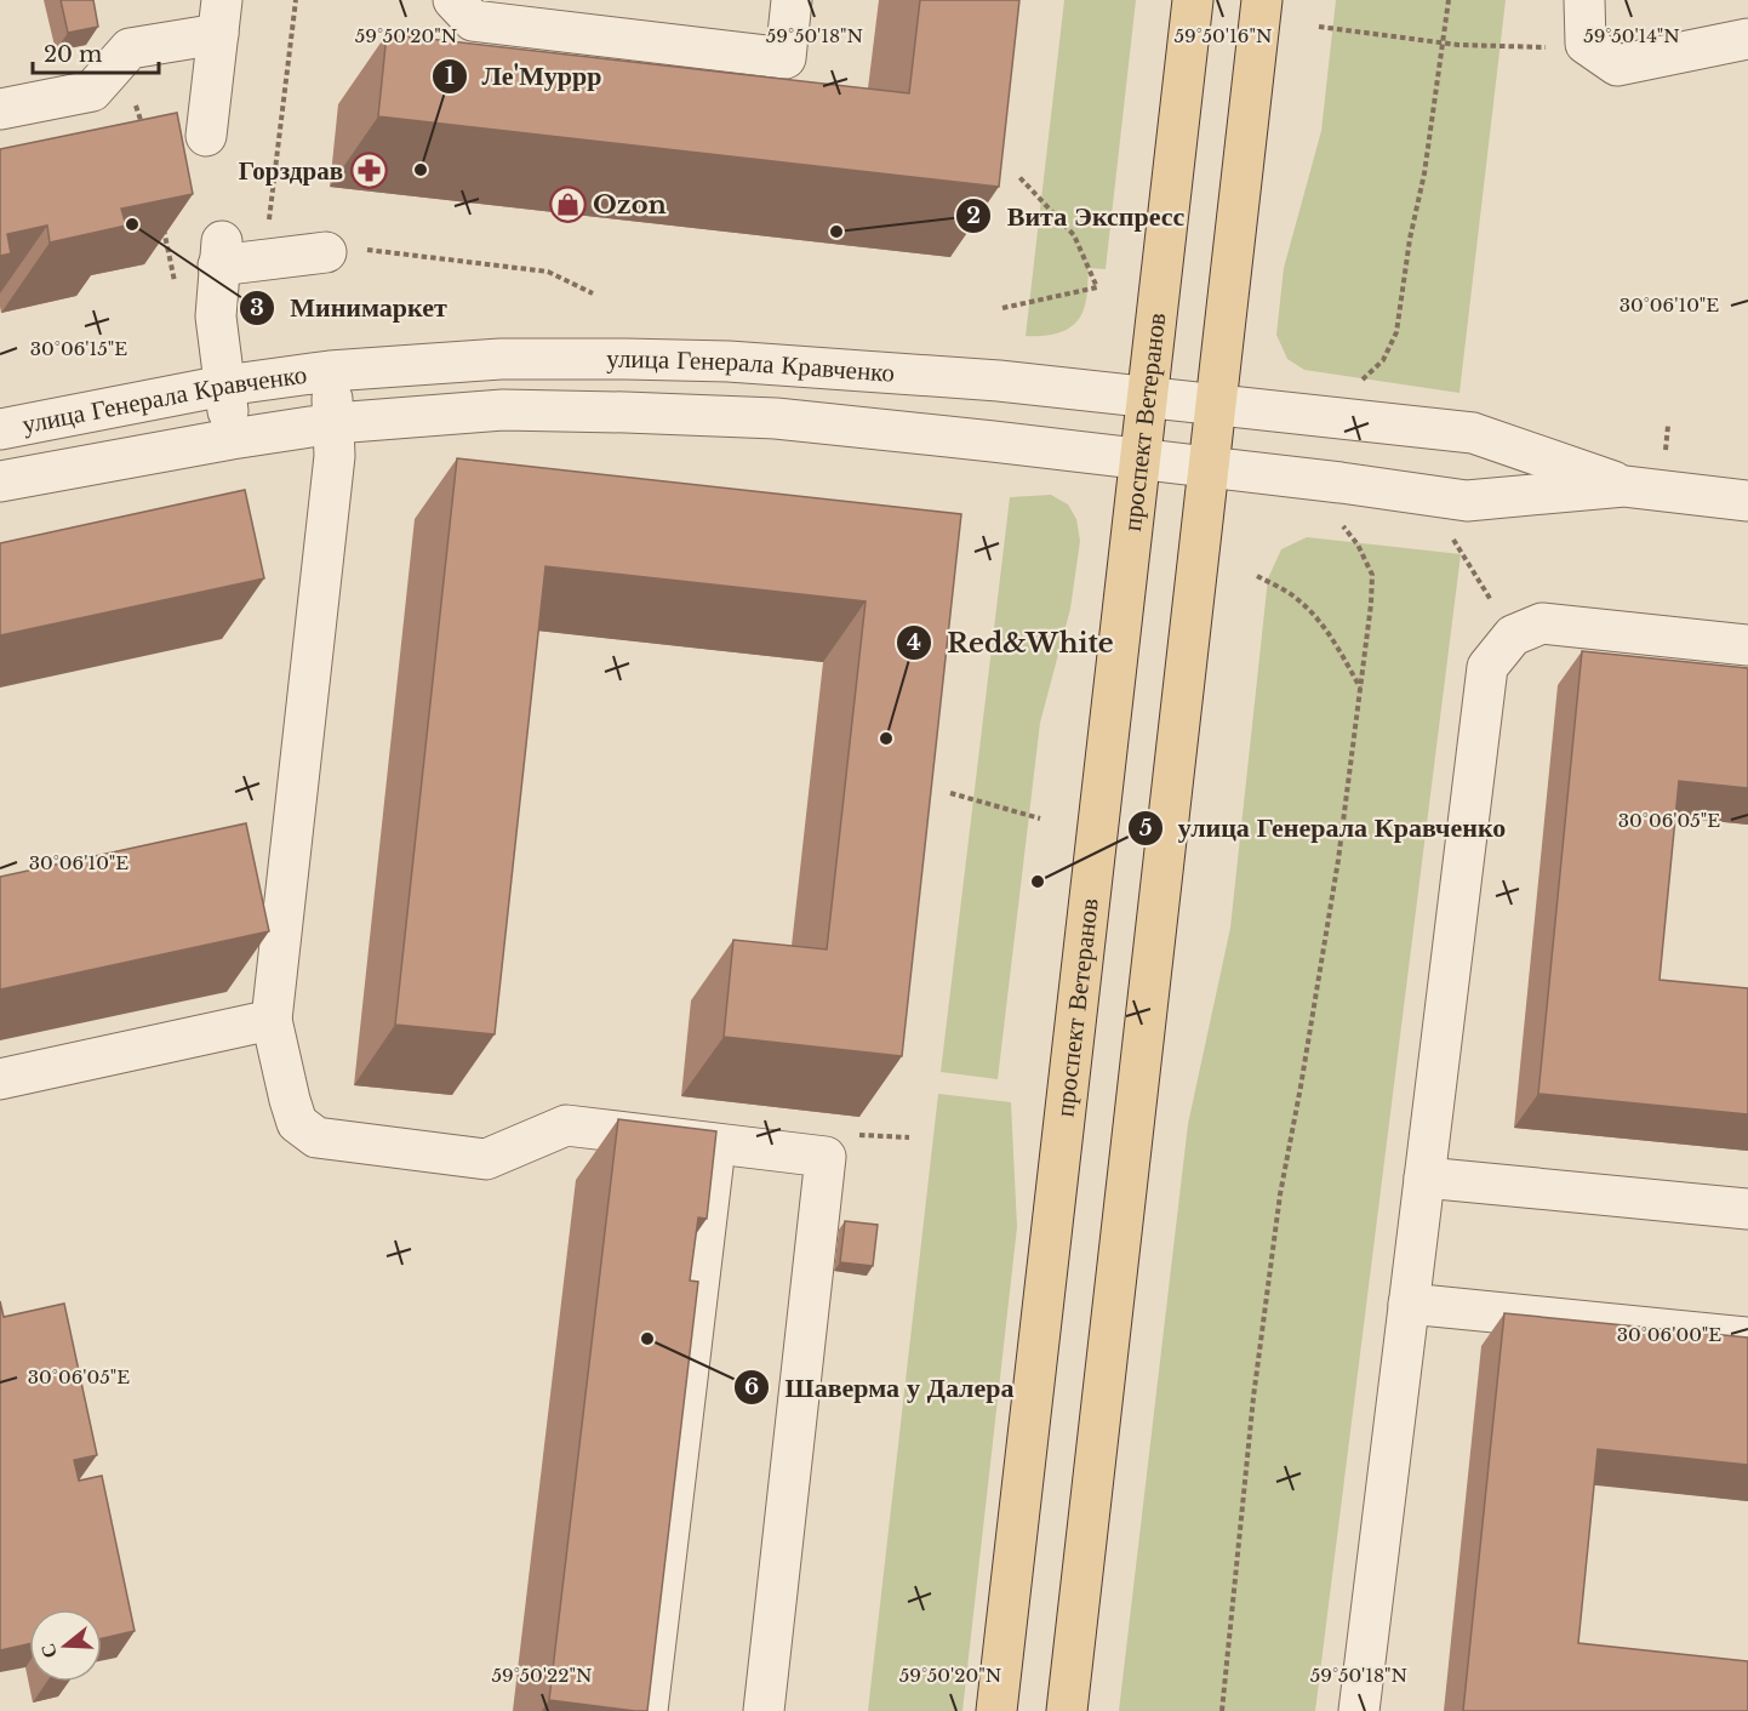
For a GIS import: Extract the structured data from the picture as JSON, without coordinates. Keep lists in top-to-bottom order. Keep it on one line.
{"streets":{"main road":["проспект Ветеранов"],"street":["улица Генерала Кравченко"]},"crossings":[["улица Генерала Кравченко","проспект Ветеранов"]],"places":{"other":["Ле'Муррр","Минимаркет","Вита Экспресс","Red&White","улица Генерала Кравченко","Шаверма у Далера"],"pharmacy":["Горздрав"],"shop":["Ozon"]},"scale_bar":"20 m","north":"left","coordinates":["59°50'20\"N","59°50'18\"N","59°50'16\"N","59°50'14\"N","30°06'10\"E","30°06'15\"E","30°06'05\"E","30°06'00\"E","59°50'22\"N"]}
